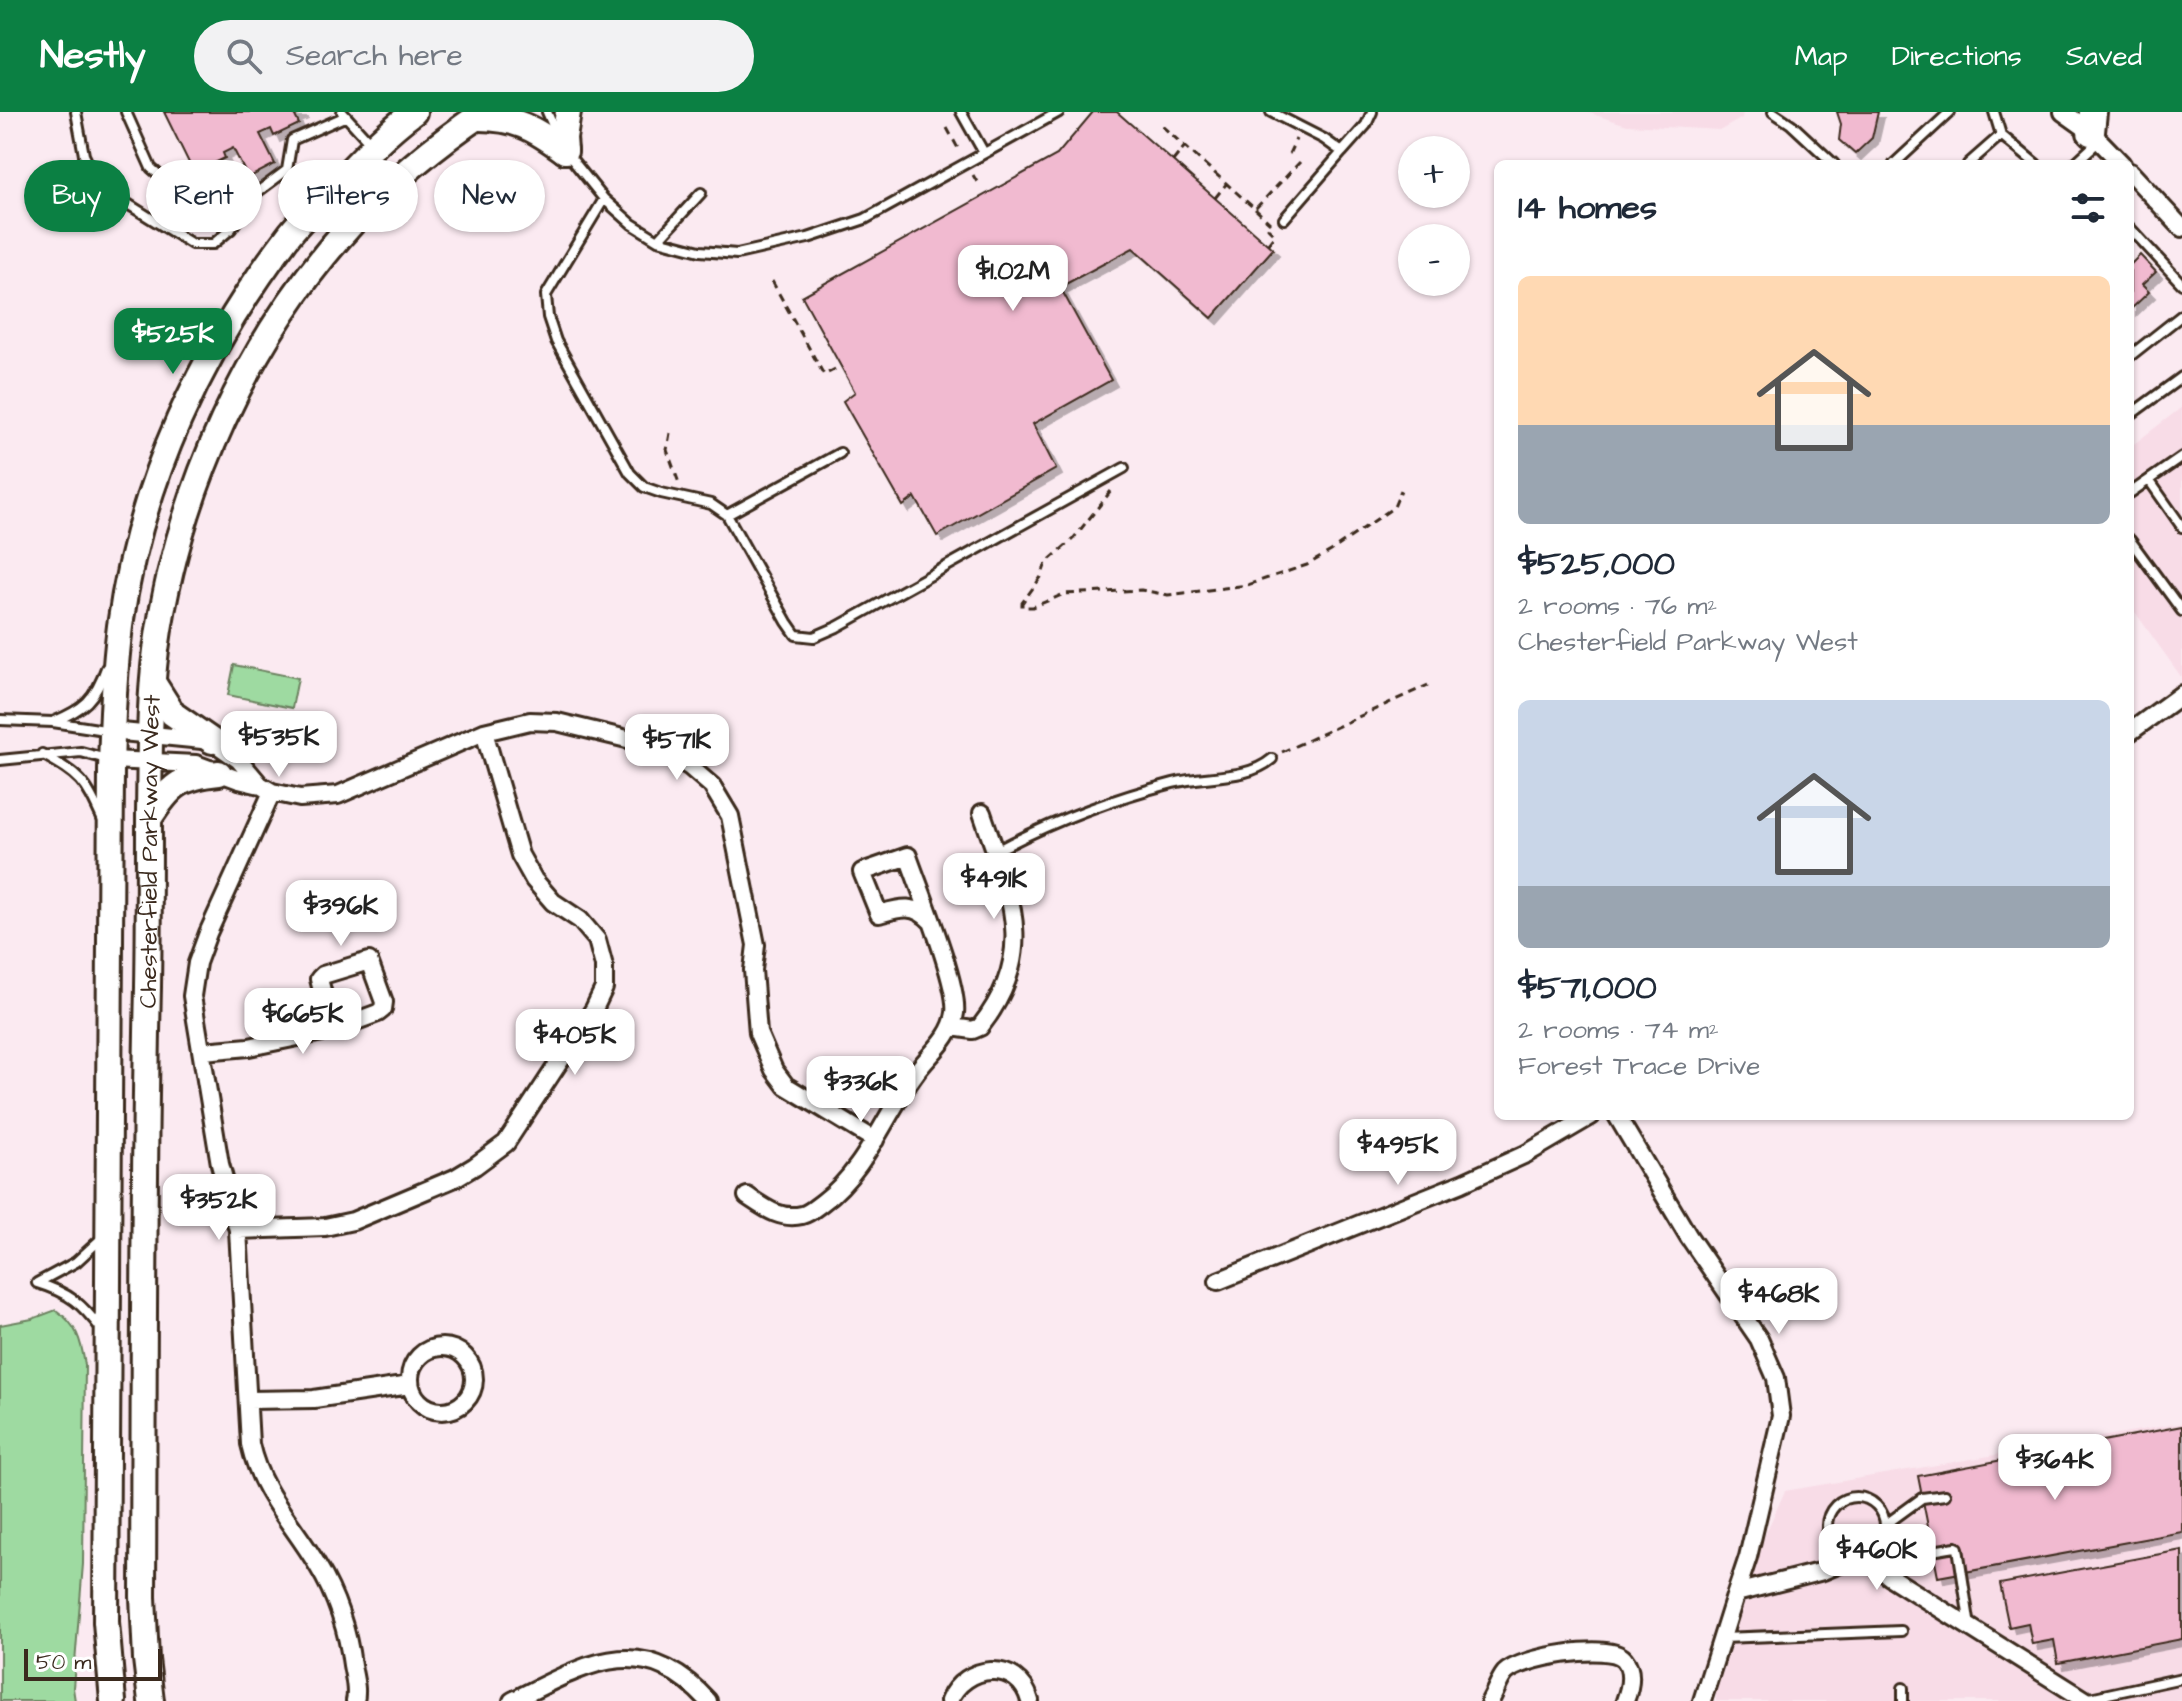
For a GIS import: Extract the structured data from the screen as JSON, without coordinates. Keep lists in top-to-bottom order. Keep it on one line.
{"streets":{"street":["Chesterfield Parkway West"]},"scale_bar":"50 m","page":{"header":"Nestly","search":"Search here","nav":["Map","Directions","Saved"],"map_buttons":["+","−"],"chip":["Buy","Rent","Filters","New"],"heading":"14 homes","price":["$1.02M","$525K","$535K","$571K","$491K","$396K","$665K","$405K","$336K","$495K","$352K","$468K","$364K","$460K"],"list":[{"name":"$525,000","note":"2 rooms · 76 m² · Chesterfield Parkway West"},{"name":"$571,000","note":"2 rooms · 74 m² · Forest Trace Drive"}],"scale":"50 m"}}
